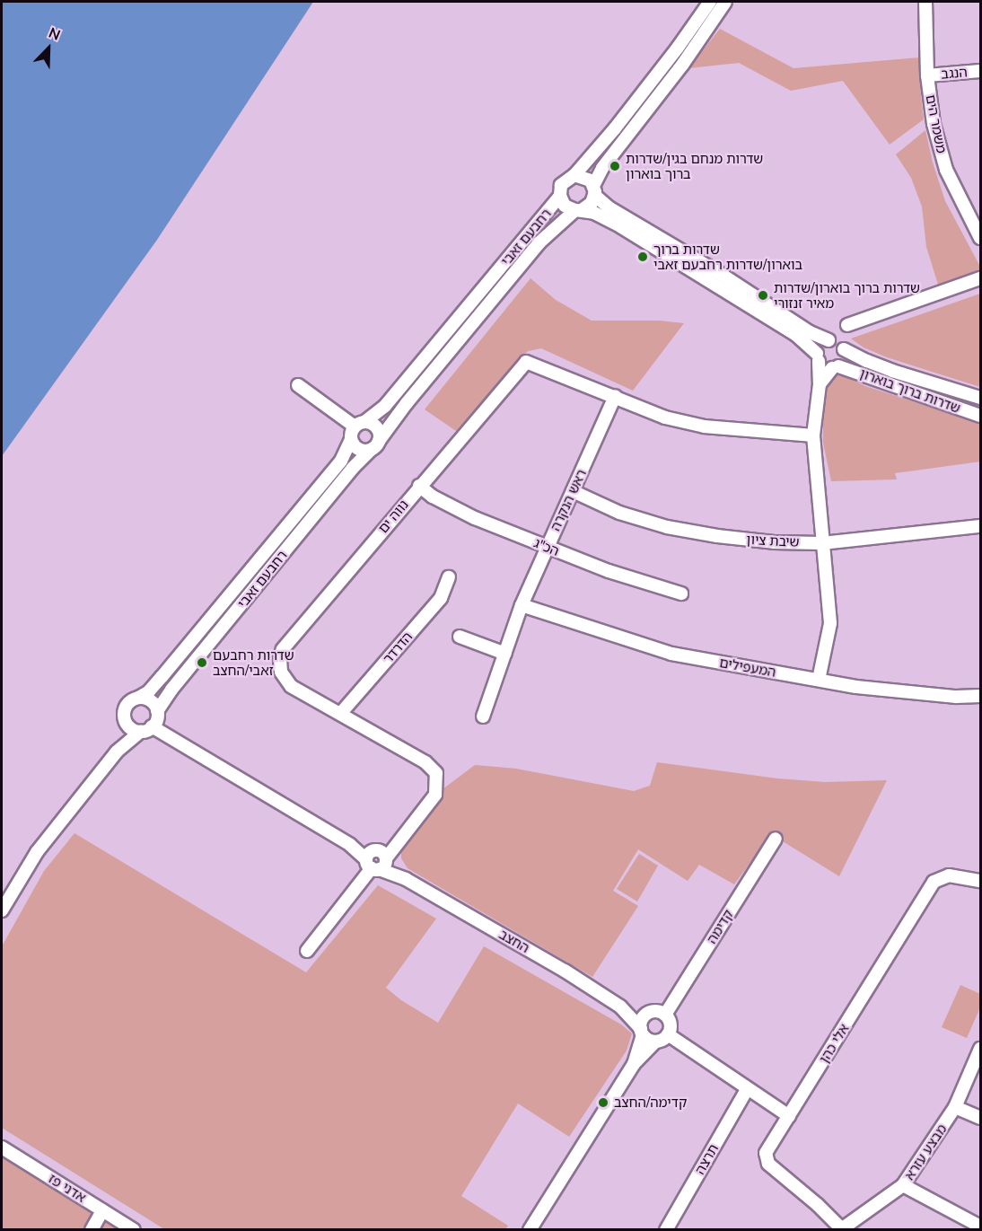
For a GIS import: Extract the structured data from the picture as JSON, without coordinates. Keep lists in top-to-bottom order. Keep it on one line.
{"streets":{"street":["הנגב","משמר הים","רחבעם זאבי","שדרות ברוך בוארון","ראש הנקרה","נווה ים","שיבת ציון","הכ\"ג","הדרדר","המעפילים","קדימה","החצב","אלי כהן","מבצע עזרא","תרצה","אדני פז"]},"crossings":[["הנגב","משמר הים"],["רחבעם זאבי","החצב"],["ראש הנקרה","נווה ים"],["ראש הנקרה","שיבת ציון"],["ראש הנקרה","הכ\"ג"],["ראש הנקרה","המעפילים"],["נווה ים","הכ\"ג"],["נווה ים","הדרדר"],["קדימה","החצב"],["אלי כהן","מבצע עזרא"]],"places":["שדרות מנחם בגין/שדרות ברוך בוארון","שדרות ברוך בוארון/שדרות רחבעם זאבי","שדרות ברוך בוארון/שדרות מאיר זנזורי","שדרות רחבעם זאבי/החצב","קדימה/החצב"],"north":"top right"}
